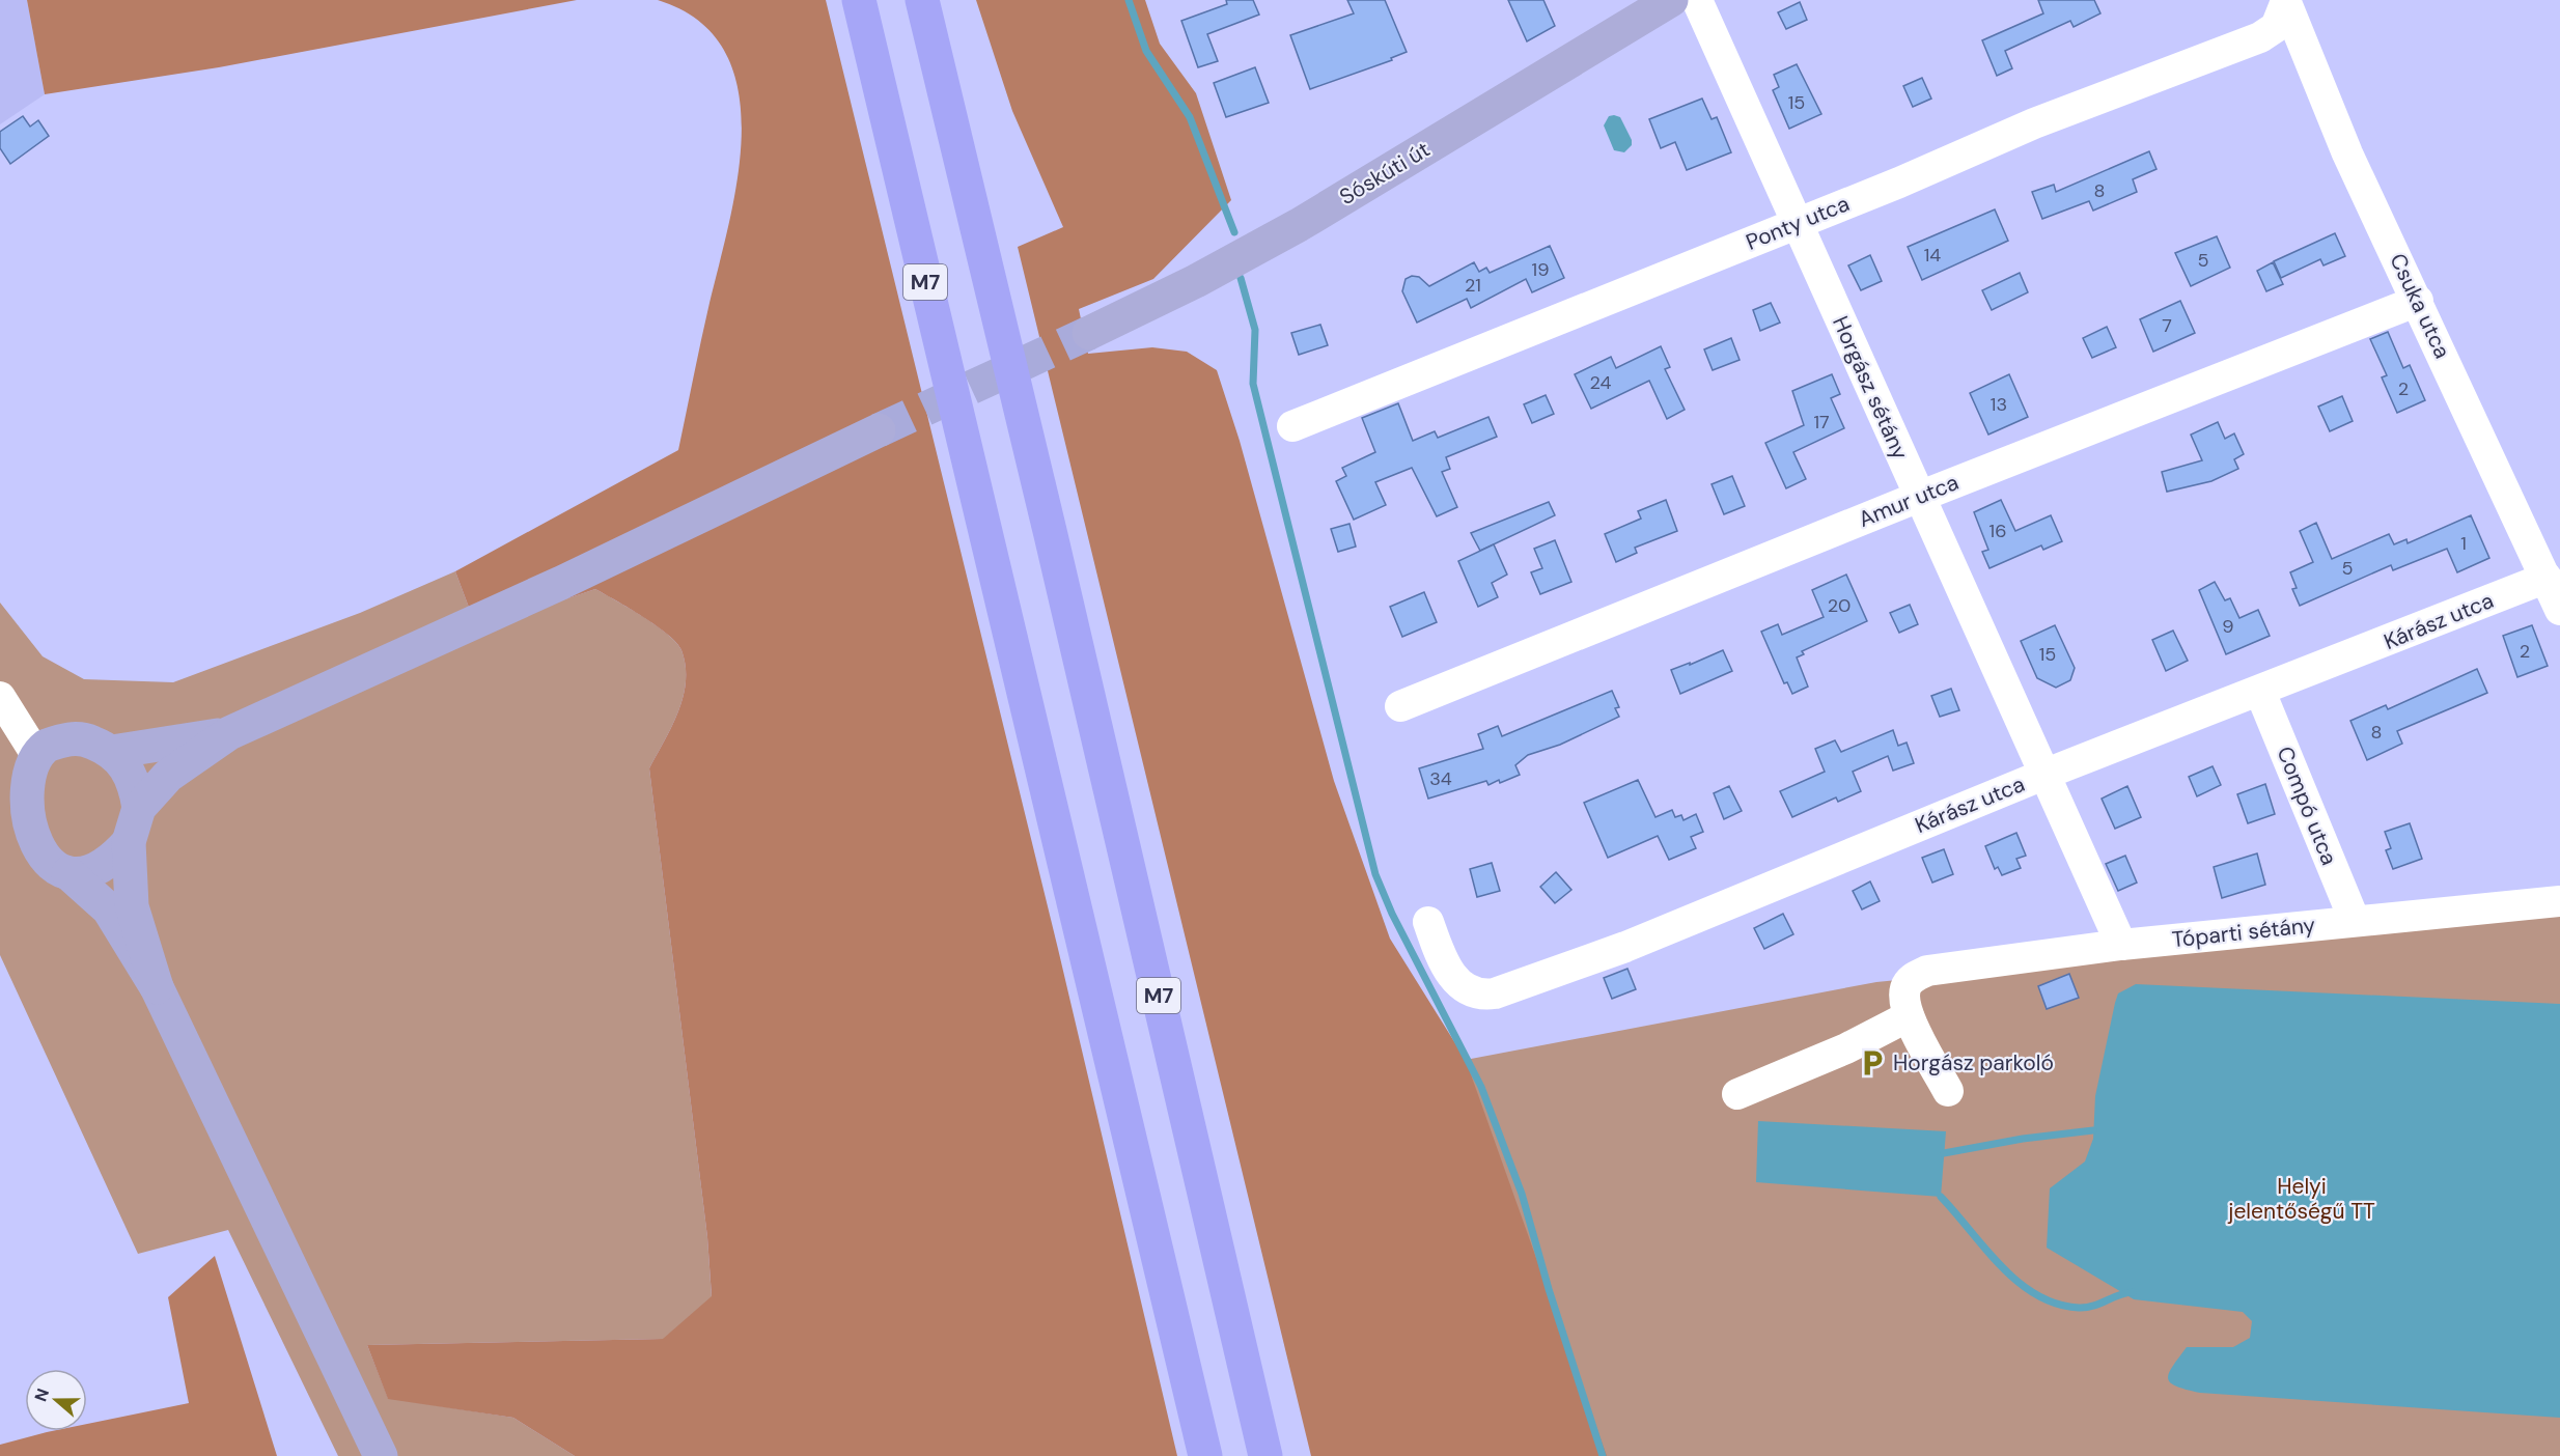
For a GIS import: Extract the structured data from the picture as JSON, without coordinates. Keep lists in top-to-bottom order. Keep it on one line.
{"streets":{"highway":["M7"],"main road":["Sóskúti út"],"street":["Ponty utca","Csuka utca","Horgász sétány","Amur utca","Kárász utca","Compó utca","Tóparti sétány"]},"crossings":[["Ponty utca","Csuka utca"],["Ponty utca","Horgász sétány"],["Csuka utca","Amur utca"],["Csuka utca","Kárász utca"],["Horgász sétány","Amur utca"],["Horgász sétány","Kárász utca"],["Horgász sétány","Tóparti sétány"],["Kárász utca","Compó utca"],["Compó utca","Tóparti sétány"]],"parks":["Helyi jelentőségű TT"],"places":{"parking":["Horgász parkoló"]},"house_numbers":["15","8","14","5","19","21","7","24","2","13","17","16","1","5","20","9","2","15","8","34"],"north":"left"}
